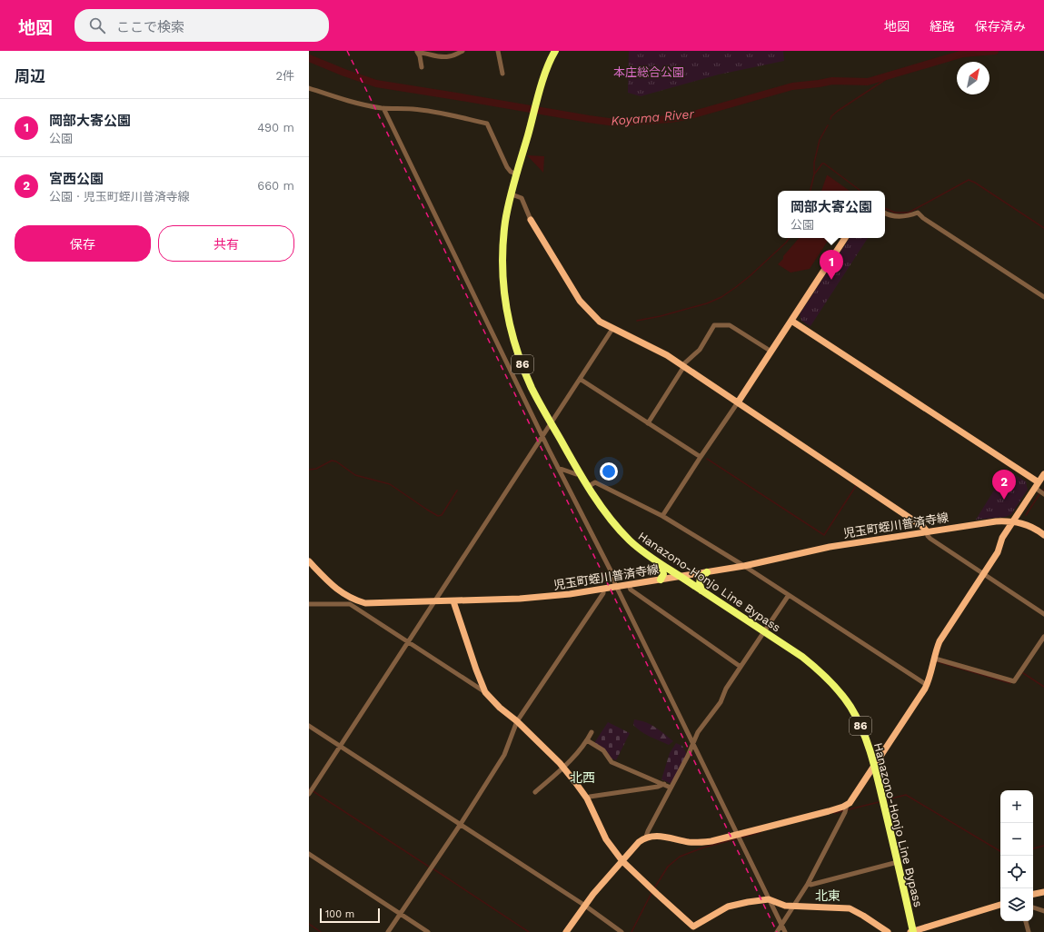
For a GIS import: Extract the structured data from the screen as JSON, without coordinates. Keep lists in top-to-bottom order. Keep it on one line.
{"streets":{"main road":["86","Hanazono-Honjo Line Bypass"],"street":["児玉町蛭川普済寺線"]},"crossings":[["児玉町蛭川普済寺線","Hanazono-Honjo Line Bypass"]],"districts":["北西","北東"],"water":["Koyama River"],"parks":["本庄総合公園"],"scale_bar":"100 m","north":"top right","page":{"header":"地図","search":"ここで検索","nav":["地図","経路","保存済み"],"heading":["周辺","2件"],"list":[{"mark":"1","name":"岡部大寄公園","note":"公園","value":"490 m"},{"mark":"2","name":"宮西公園","note":"公園 · 児玉町蛭川普済寺線","value":"660 m"}],"popup":["岡部大寄公園","公園"],"buttons":["保存","共有"],"pins":["1","2"],"map_buttons":["+","−"],"scale":"100 m"}}
